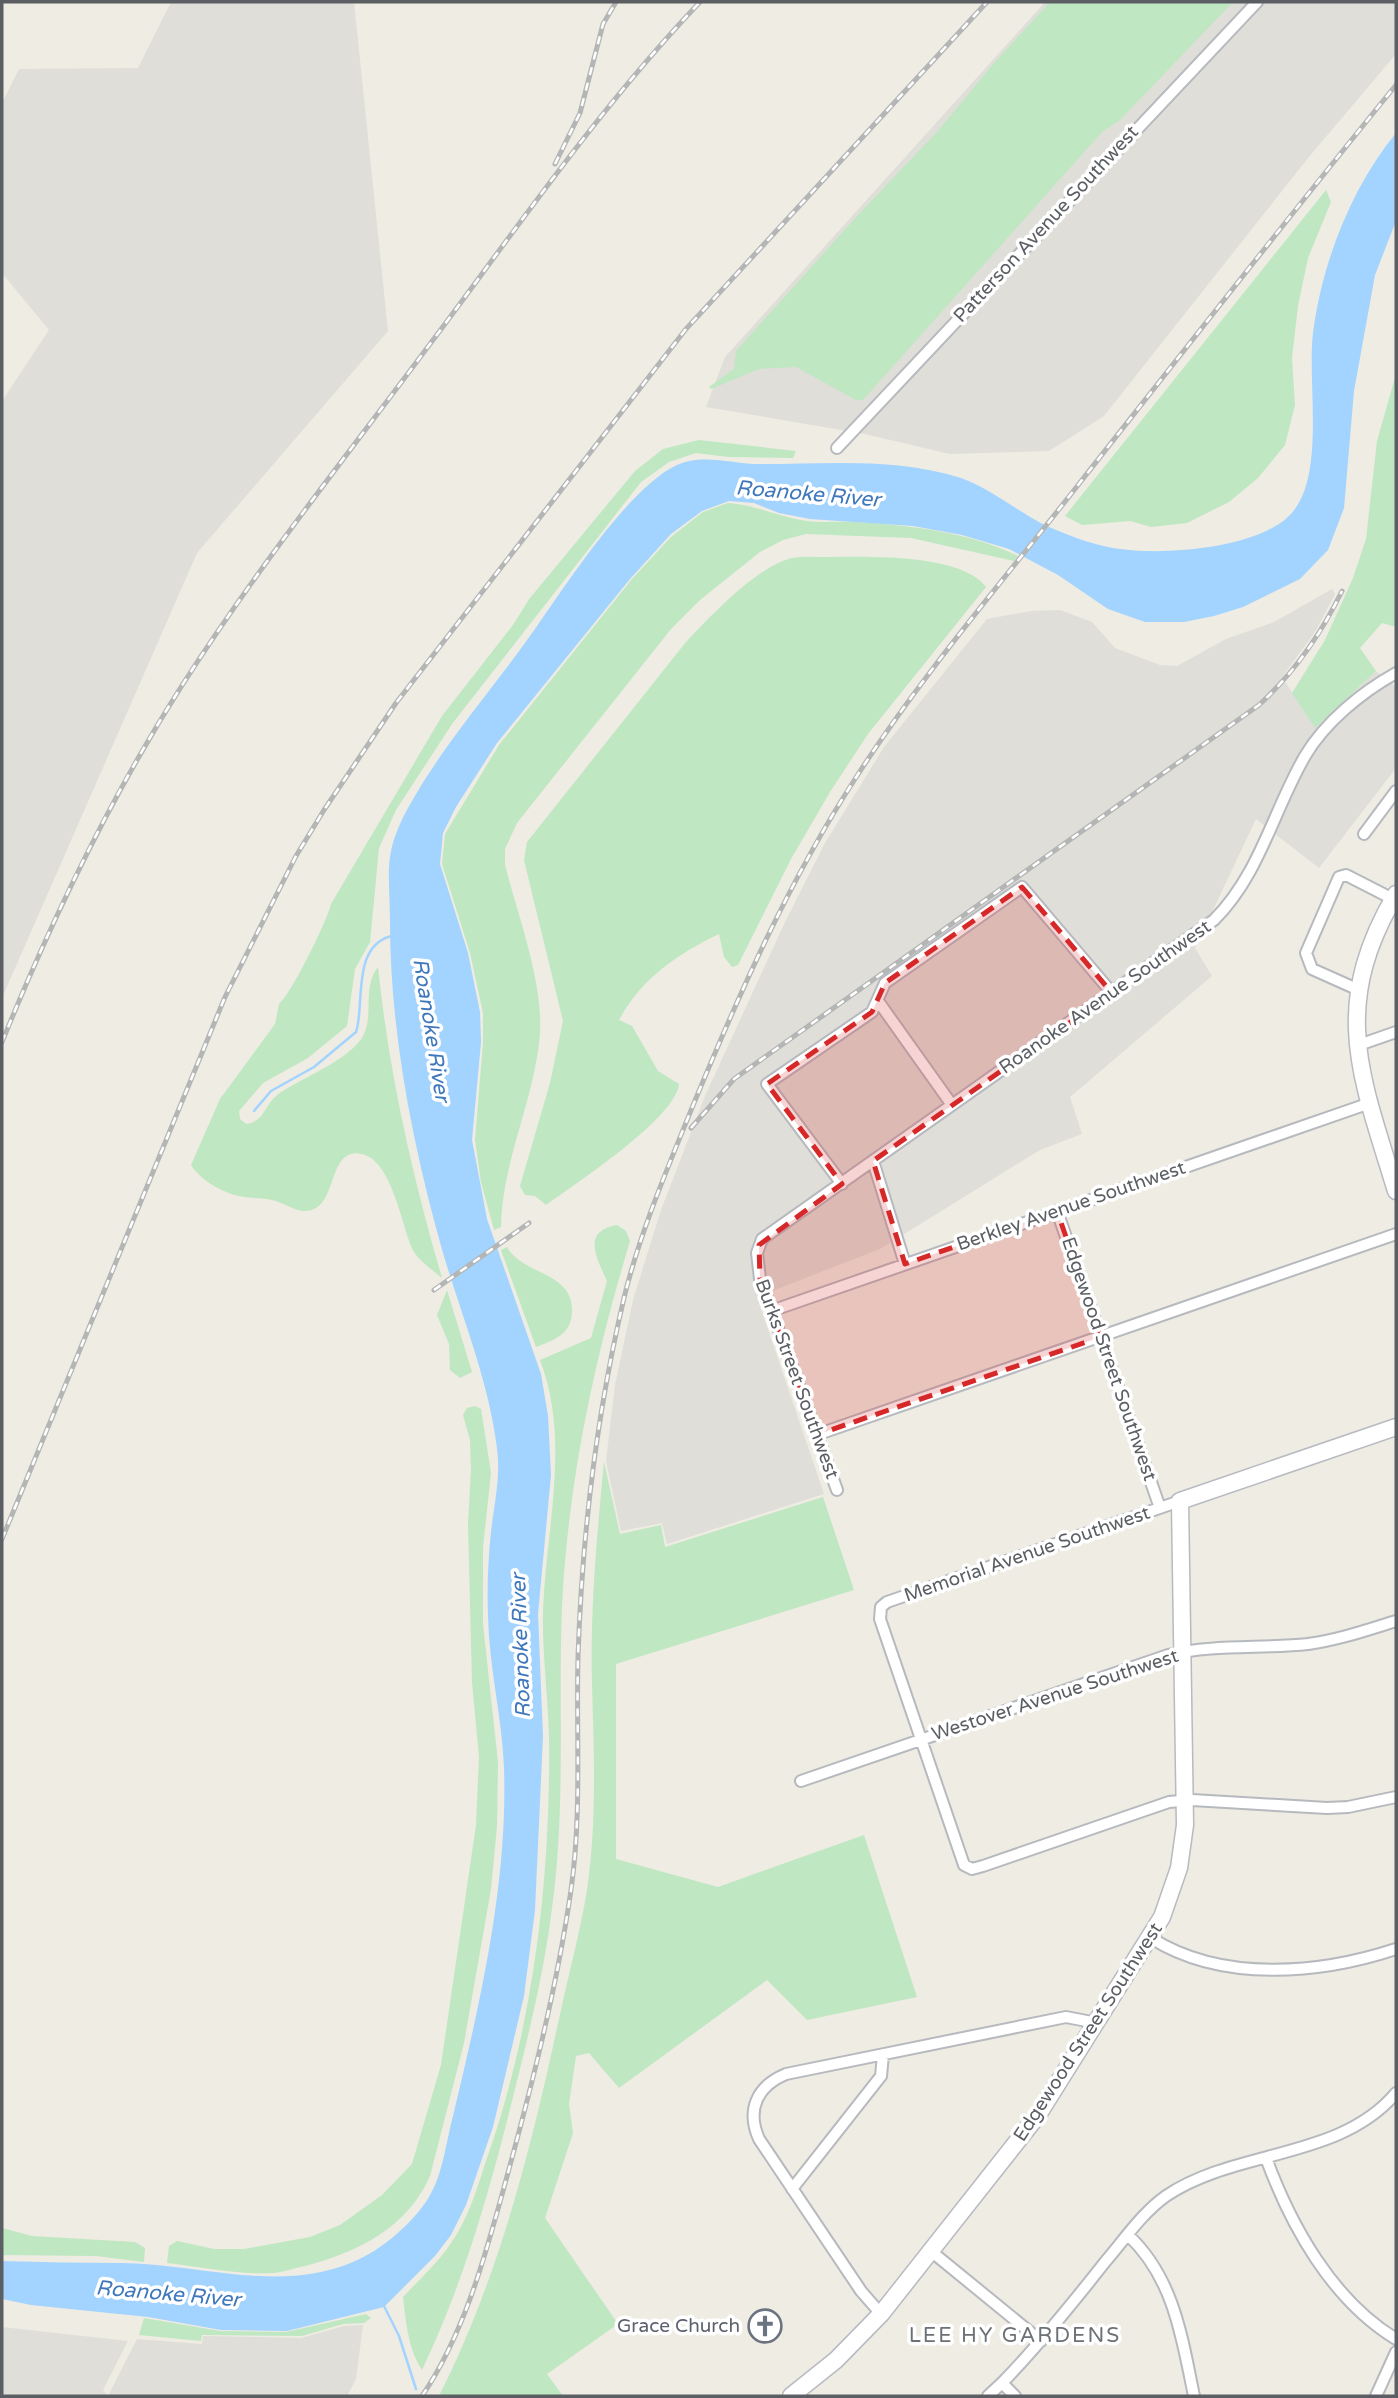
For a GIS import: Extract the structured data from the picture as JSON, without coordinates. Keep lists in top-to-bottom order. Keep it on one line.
{"streets":{"street":["Patterson Avenue Southwest","Roanoke Avenue Southwest","Berkley Avenue Southwest","Edgewood Street Southwest","Burks Street Southwest","Memorial Avenue Southwest","Westover Avenue Southwest"]},"crossings":[["Roanoke Avenue Southwest","Burks Street Southwest"],["Berkley Avenue Southwest","Edgewood Street Southwest"],["Berkley Avenue Southwest","Burks Street Southwest"],["Edgewood Street Southwest","Memorial Avenue Southwest"],["Edgewood Street Southwest","Westover Avenue Southwest"],["Memorial Avenue Southwest","Westover Avenue Southwest"]],"districts":["LEE HY GARDENS"],"water":["Roanoke River"],"places":{"church":["Grace Church"]}}
